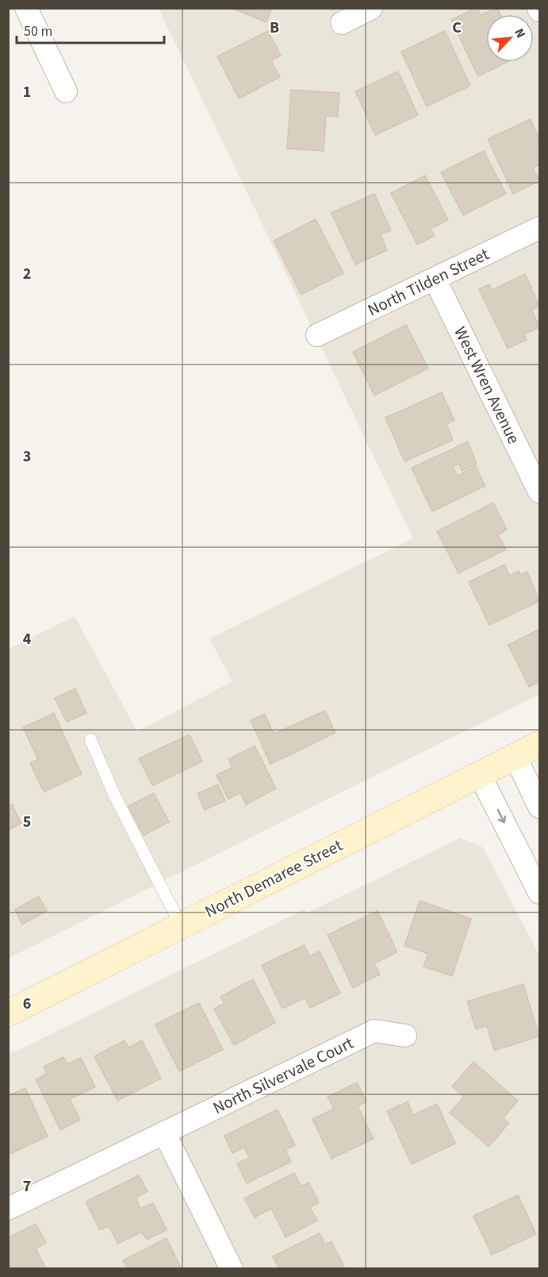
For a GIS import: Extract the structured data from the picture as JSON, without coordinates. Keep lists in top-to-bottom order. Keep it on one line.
{"streets":{"main road":["North Demaree Street"],"street":["North Tilden Street","West Wren Avenue","North Silvervale Court"]},"crossings":[["North Tilden Street","West Wren Avenue"]],"scale_bar":"50 m","north":"top right","grid":{"columns":["B","C"],"rows":["1","2","3","4","5","6","7"]}}
